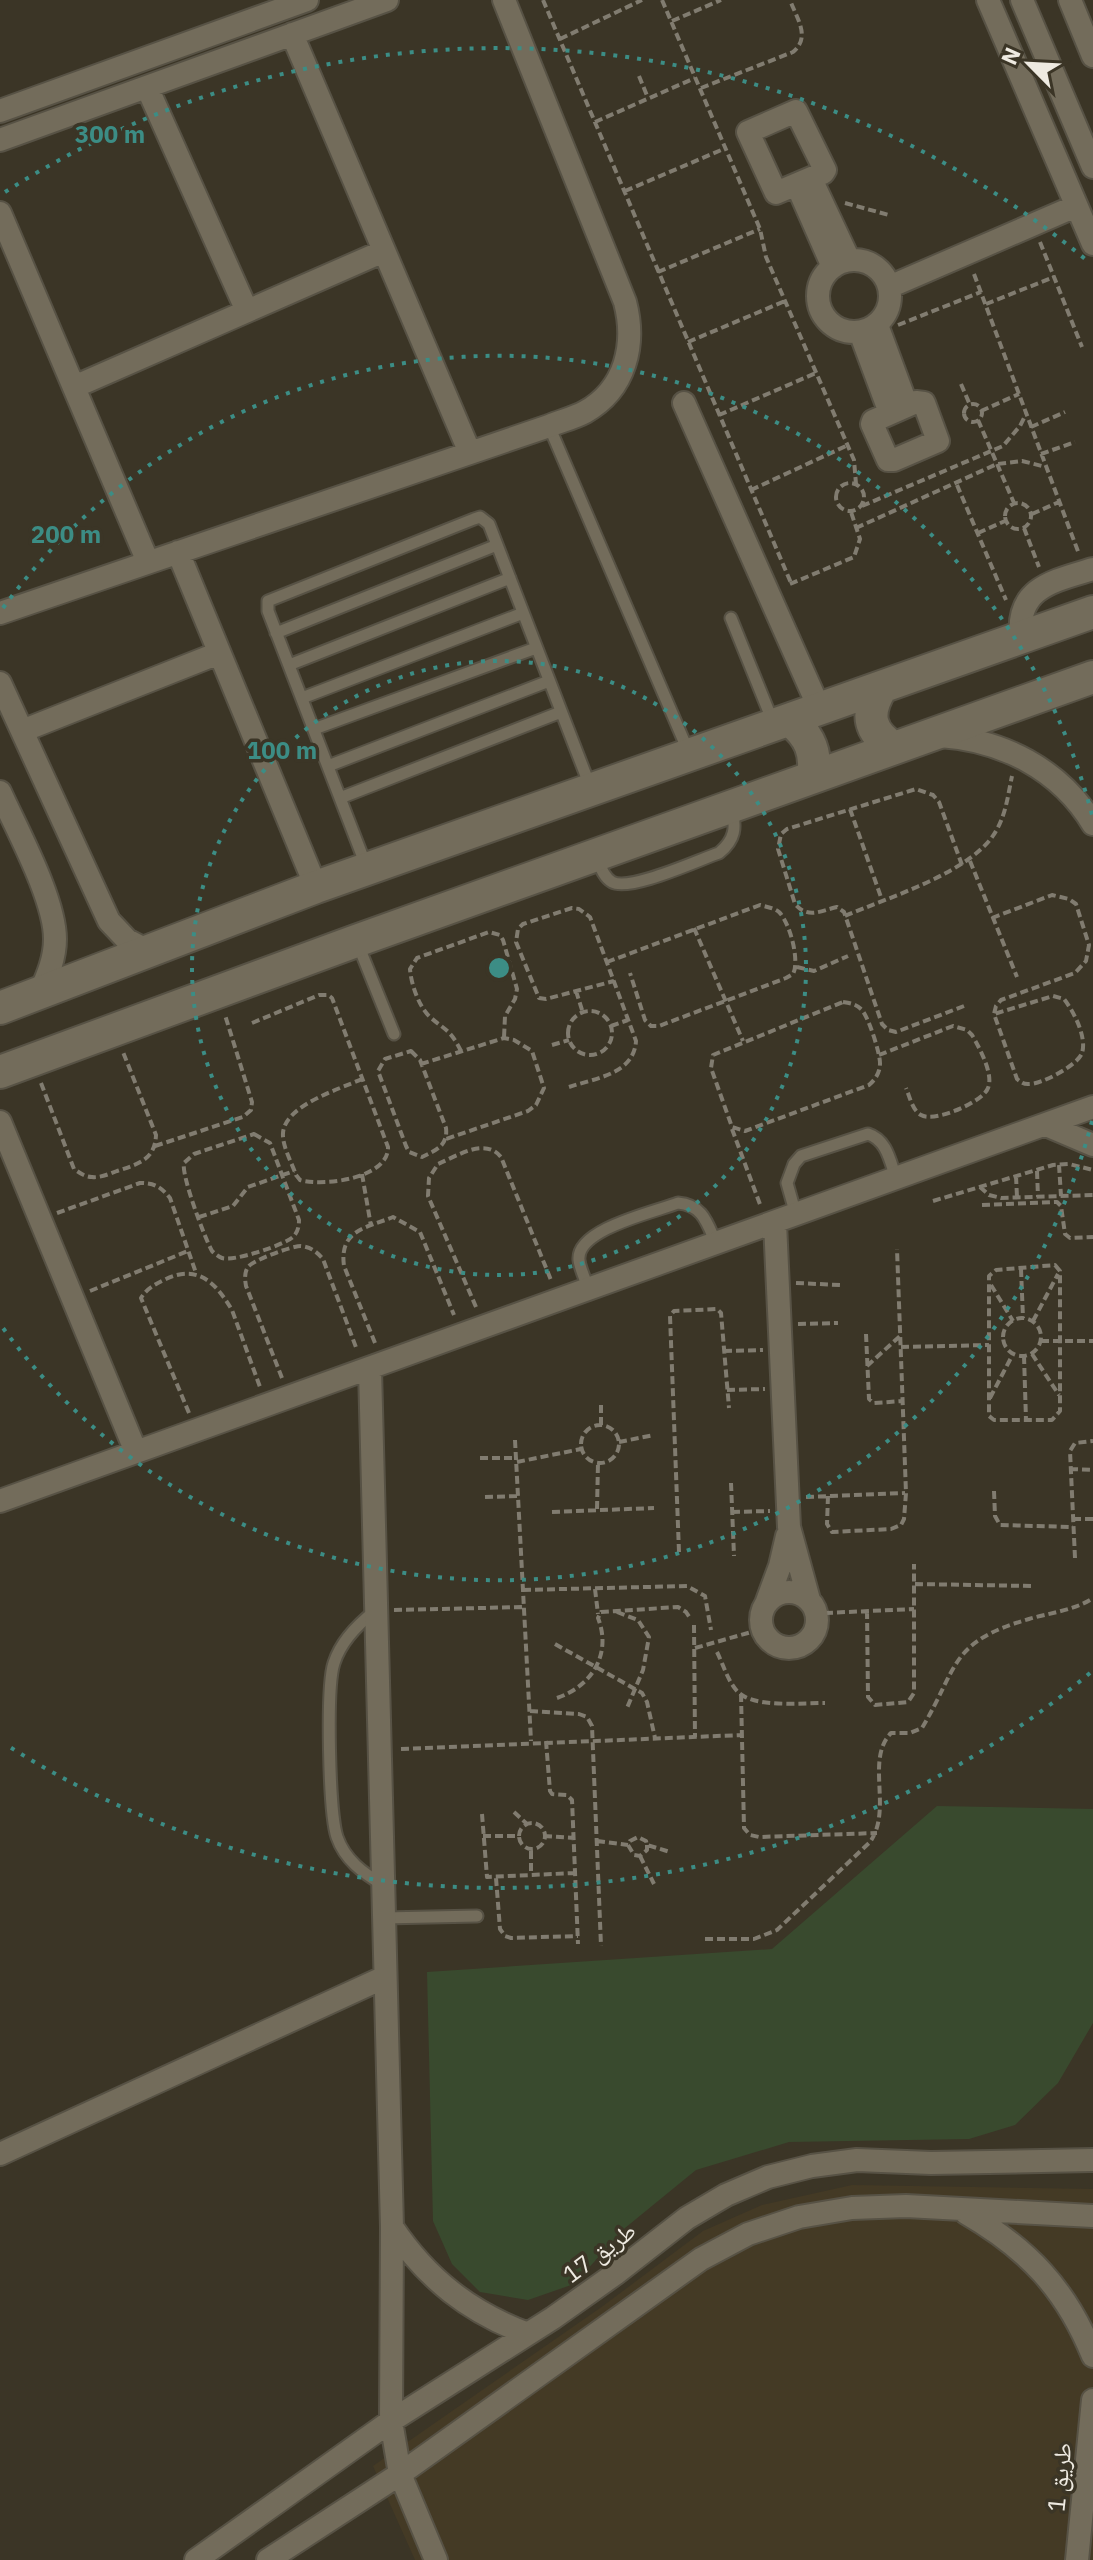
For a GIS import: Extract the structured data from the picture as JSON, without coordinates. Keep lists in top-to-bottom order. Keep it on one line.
{"streets":{"street":["طريق 17","طريق 1"]},"north":"top left","rings":["300 m","200 m","100 m"]}
